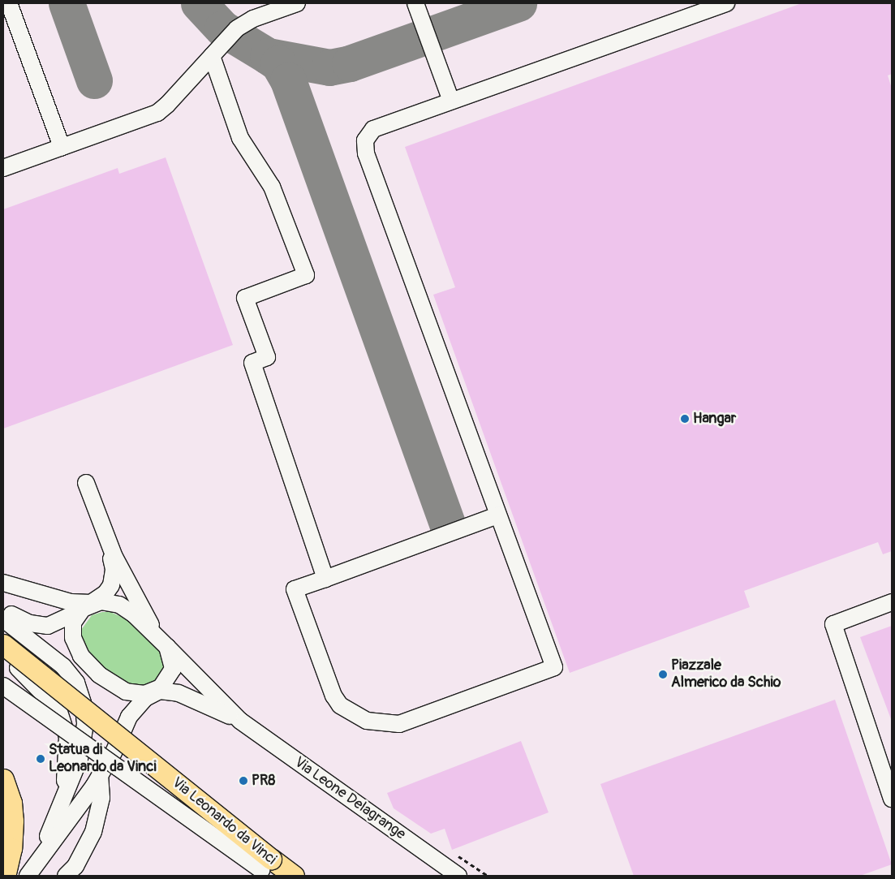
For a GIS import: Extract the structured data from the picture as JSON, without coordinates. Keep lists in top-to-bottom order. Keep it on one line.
{"streets":{"main road":["Via Leonardo da Vinci"],"street":["Via Leone Delagrange"]},"places":["Hangar","Piazzale Almerico da Schio","Statua di Leonardo da Vinci","PR8"]}
